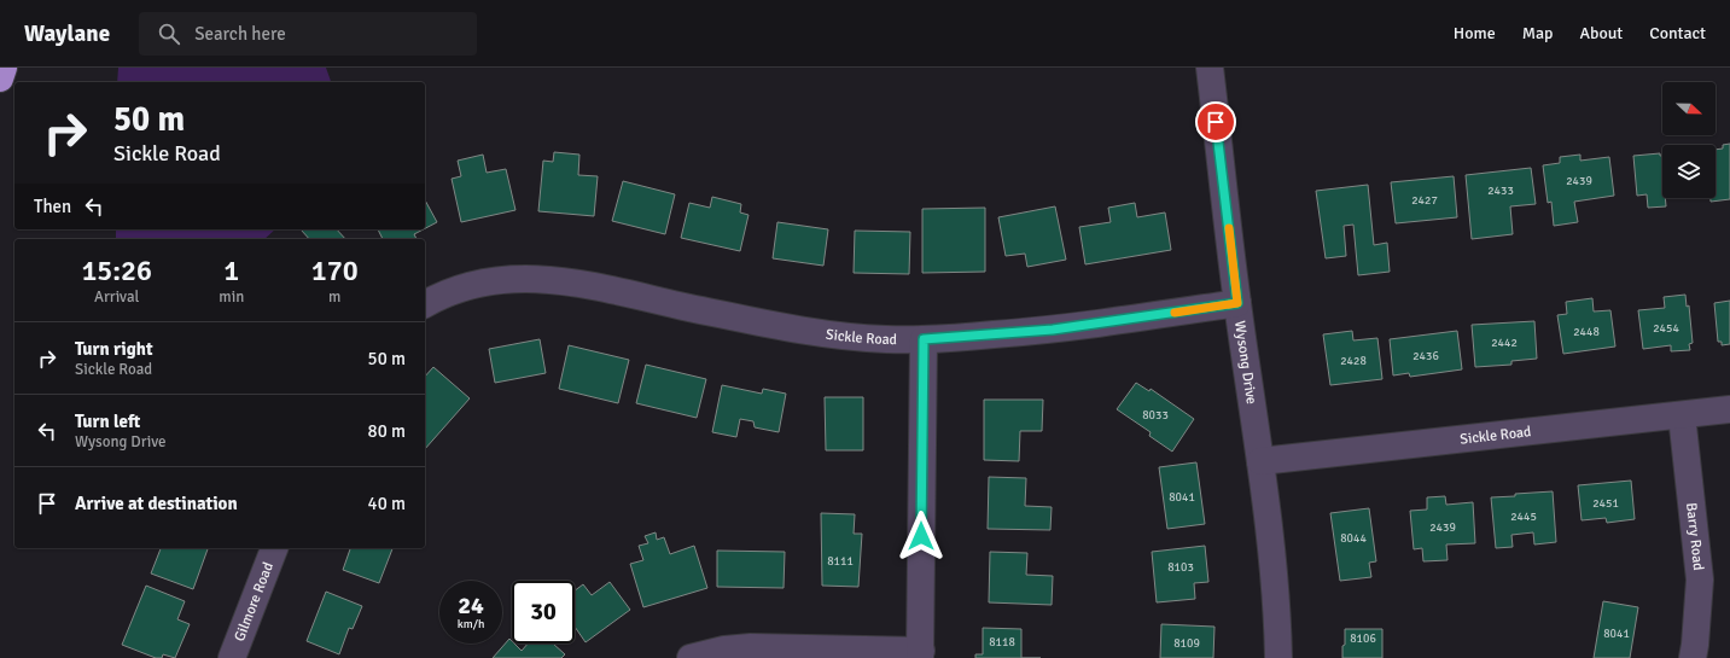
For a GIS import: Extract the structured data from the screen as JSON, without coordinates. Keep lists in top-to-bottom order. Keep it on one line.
{"streets":{"street":["Sickle Road","Wysong Drive","Barry Road","Gilmore Road"]},"crossings":[["Sickle Road","Wysong Drive"],["Sickle Road","Barry Road"]],"house_numbers":["2439","2433","2427","2454","2448","2442","2436","2428","8033","8041","2451","2445","2439","8044","8111","8103","8041","8106","8118","8109"],"north":"right","page":{"header":"Waylane","search":"Search here","nav":["Home","Map","About","Contact"],"turn":["50 m","Sickle Road"],"then":"Then","eta":["15:26","Arrival","1","min","170","m"],"list":[{"name":"Turn right","note":"Sickle Road","value":"50 m"},{"name":"Turn left","note":"Wysong Drive","value":"80 m"},{"name":"Arrive at destination","value":"40 m"}],"speed":"24 km/h","limit":"30"}}
